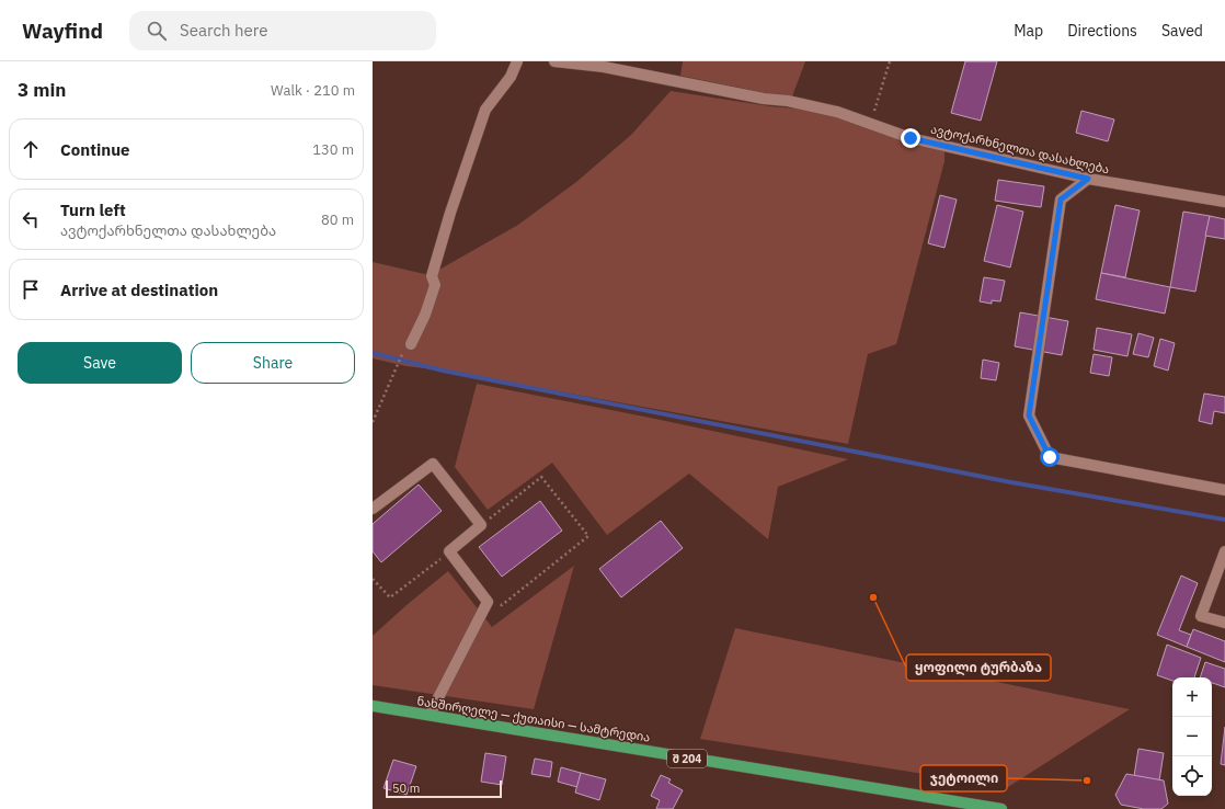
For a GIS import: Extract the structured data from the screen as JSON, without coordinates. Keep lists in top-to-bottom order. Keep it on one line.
{"streets":{"main road":["ნახშირღელე — ქუთაისი — სამტრედია","შ 204"],"street":["ავტოქარხნელთა დასახლება"]},"places":["ყოფილი ტურბაზა","ჯეტოილი"],"scale_bar":"50 m","page":{"header":"Wayfind","search":"Search here","nav":["Map","Directions","Saved"],"heading":["3 min","Walk · 210 m"],"list":[["Continue","130 m"],["Turn left","ავტოქარხნელთა დასახლება","80 m"],"Arrive at destination"],"buttons":["Save","Share"],"map_buttons":["+","−"],"scale":"50 m"}}
